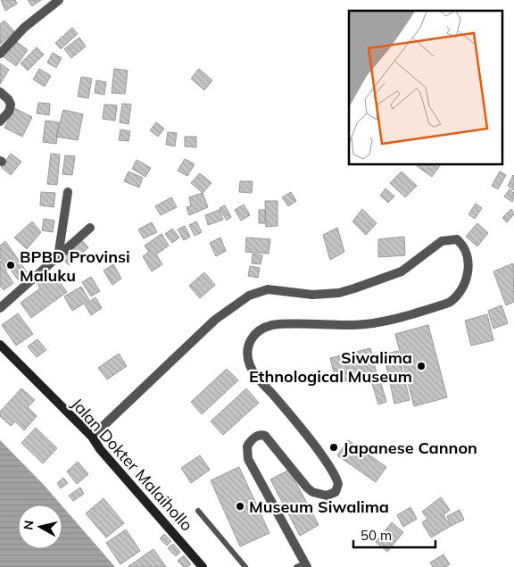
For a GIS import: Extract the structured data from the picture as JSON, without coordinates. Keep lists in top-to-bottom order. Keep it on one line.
{"streets":{"main road":["Jalan Dokter Malaihollo"]},"places":["BPBD Provinsi Maluku","Siwalima Ethnological Museum","Japanese Cannon","Museum Siwalima"],"scale_bar":"50 m","north":"left"}
